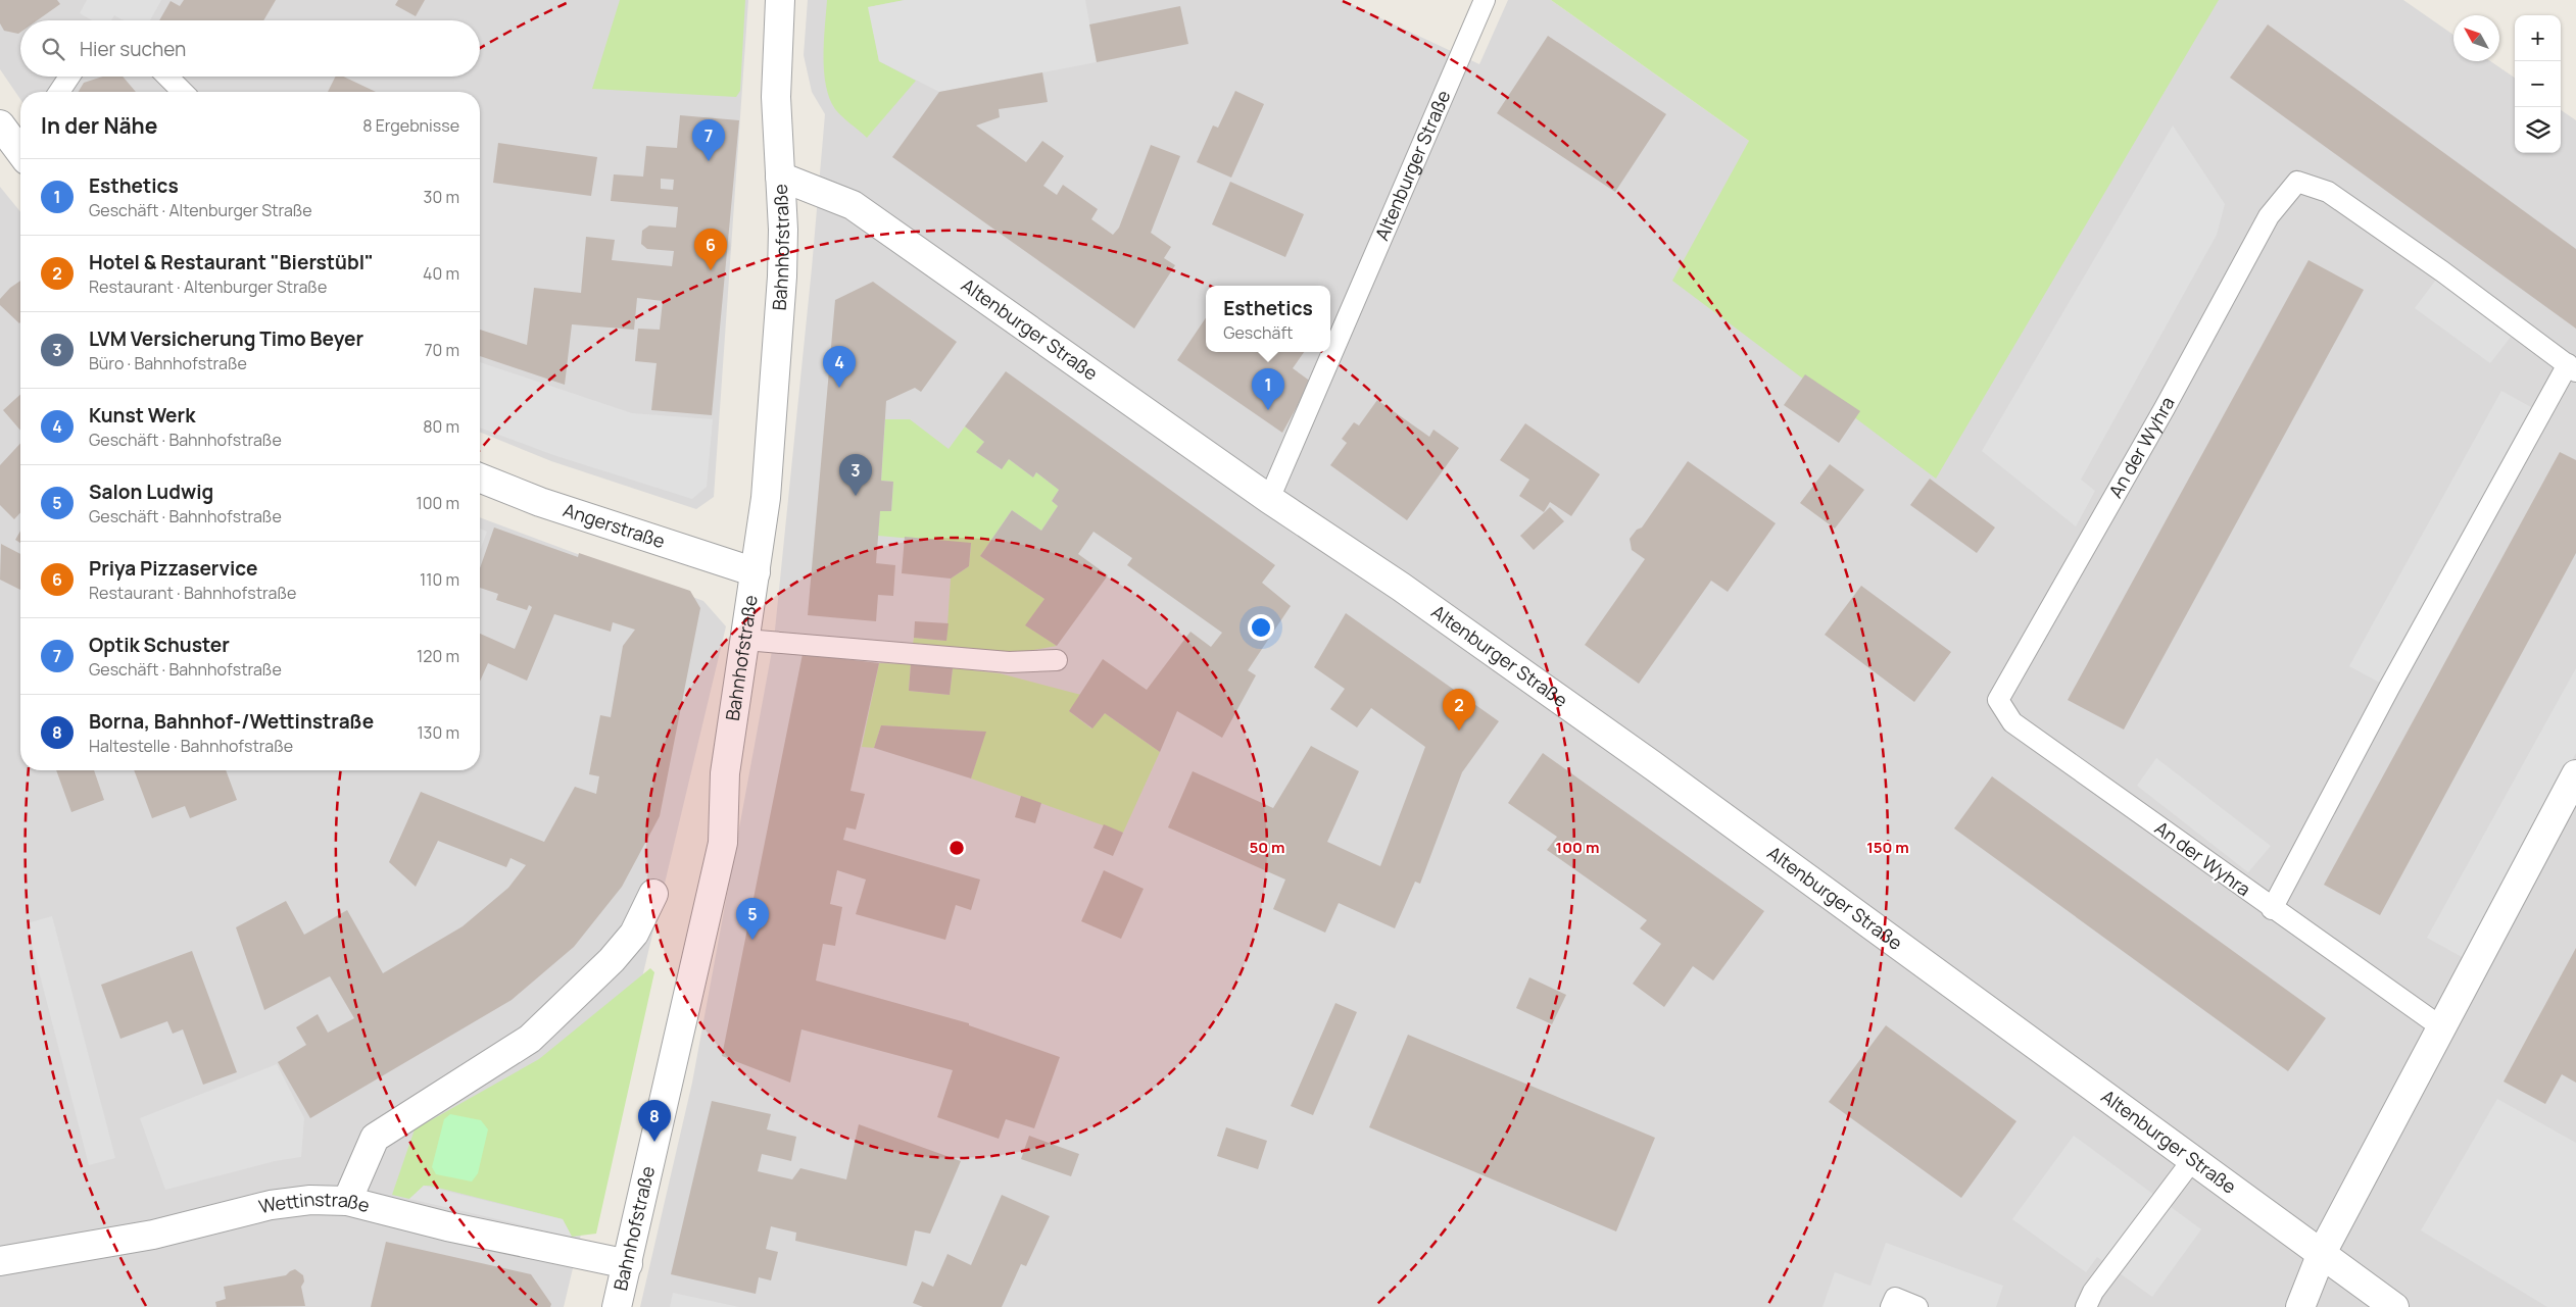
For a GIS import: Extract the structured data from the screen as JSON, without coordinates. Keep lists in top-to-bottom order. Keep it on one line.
{"streets":{"street":["Altenburger Straße","Bahnhofstraße","Angerstraße","Wettinstraße"],"lane":["An der Wyhra"]},"crossings":[["Altenburger Straße","Bahnhofstraße"],["Bahnhofstraße","Angerstraße"],["Bahnhofstraße","Wettinstraße"]],"north":"top left","page":{"map_buttons":["+","−"],"search":"Hier suchen","heading":["In der Nähe","8 Ergebnisse"],"pins":["7","6","4","1","3","2","5","8"],"list":[{"mark":"1","name":"Esthetics","note":"Geschäft · Altenburger Straße","value":"30 m"},{"mark":"2","name":"Hotel & Restaurant \"Bierstübl\"","note":"Restaurant · Altenburger Straße","value":"40 m"},{"mark":"3","name":"LVM Versicherung Timo Beyer","note":"Büro · Bahnhofstraße","value":"70 m"},{"mark":"4","name":"Kunst Werk","note":"Geschäft · Bahnhofstraße","value":"80 m"},{"mark":"5","name":"Salon Ludwig","note":"Geschäft · Bahnhofstraße","value":"100 m"},{"mark":"6","name":"Priya Pizzaservice","note":"Restaurant · Bahnhofstraße","value":"110 m"},{"mark":"7","name":"Optik Schuster","note":"Geschäft · Bahnhofstraße","value":"120 m"},{"mark":"8","name":"Borna, Bahnhof-/Wettinstraße","note":"Haltestelle · Bahnhofstraße","value":"130 m"}],"popup":["Esthetics","Geschäft"]},"rings":["50 m","100 m","150 m"]}
